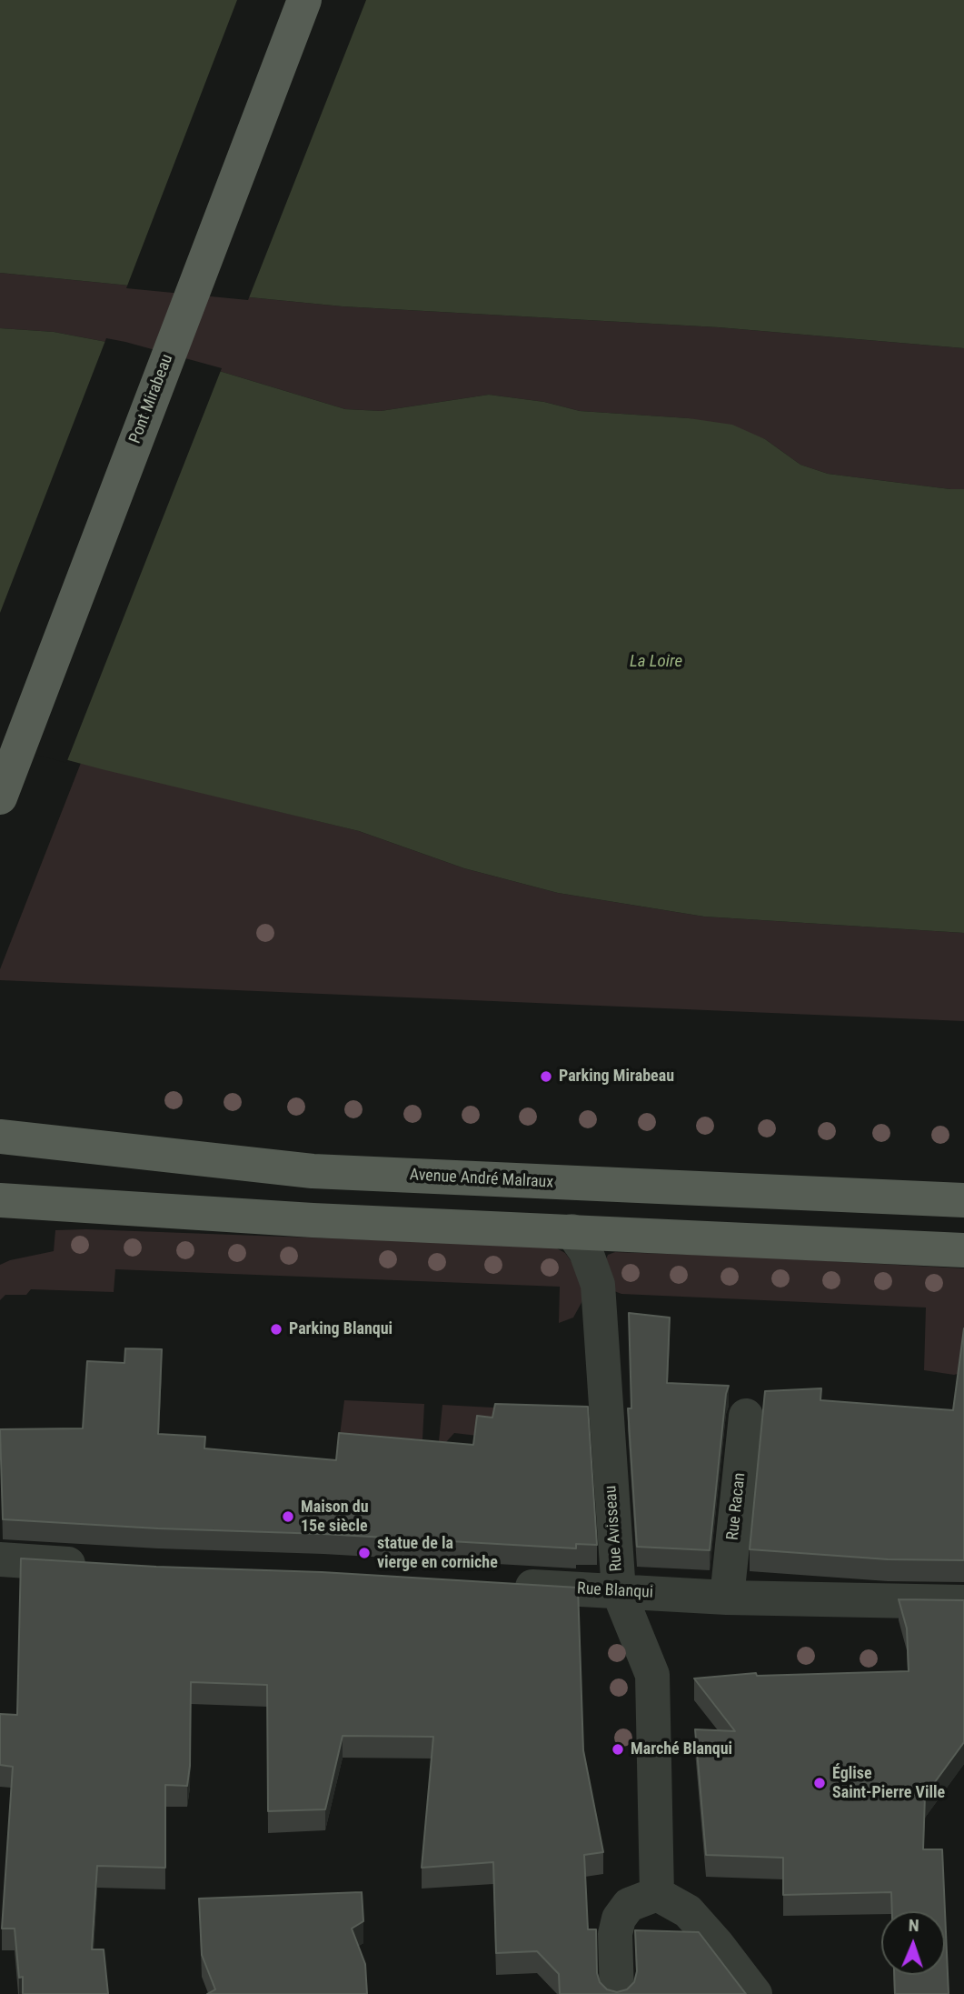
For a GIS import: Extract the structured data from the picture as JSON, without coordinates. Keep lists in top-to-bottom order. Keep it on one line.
{"streets":{"main road":["Pont Mirabeau","Avenue André Malraux"],"street":["Rue Racan","Rue Avisseau","Rue Blanqui"]},"crossings":[["Rue Racan","Rue Blanqui"],["Rue Avisseau","Rue Blanqui"]],"water":["La Loire"],"places":["Parking Mirabeau","Parking Blanqui","Maison du 15e siècle","statue de la vierge en corniche","Marché Blanqui","Église Saint-Pierre Ville"],"north":"top"}
